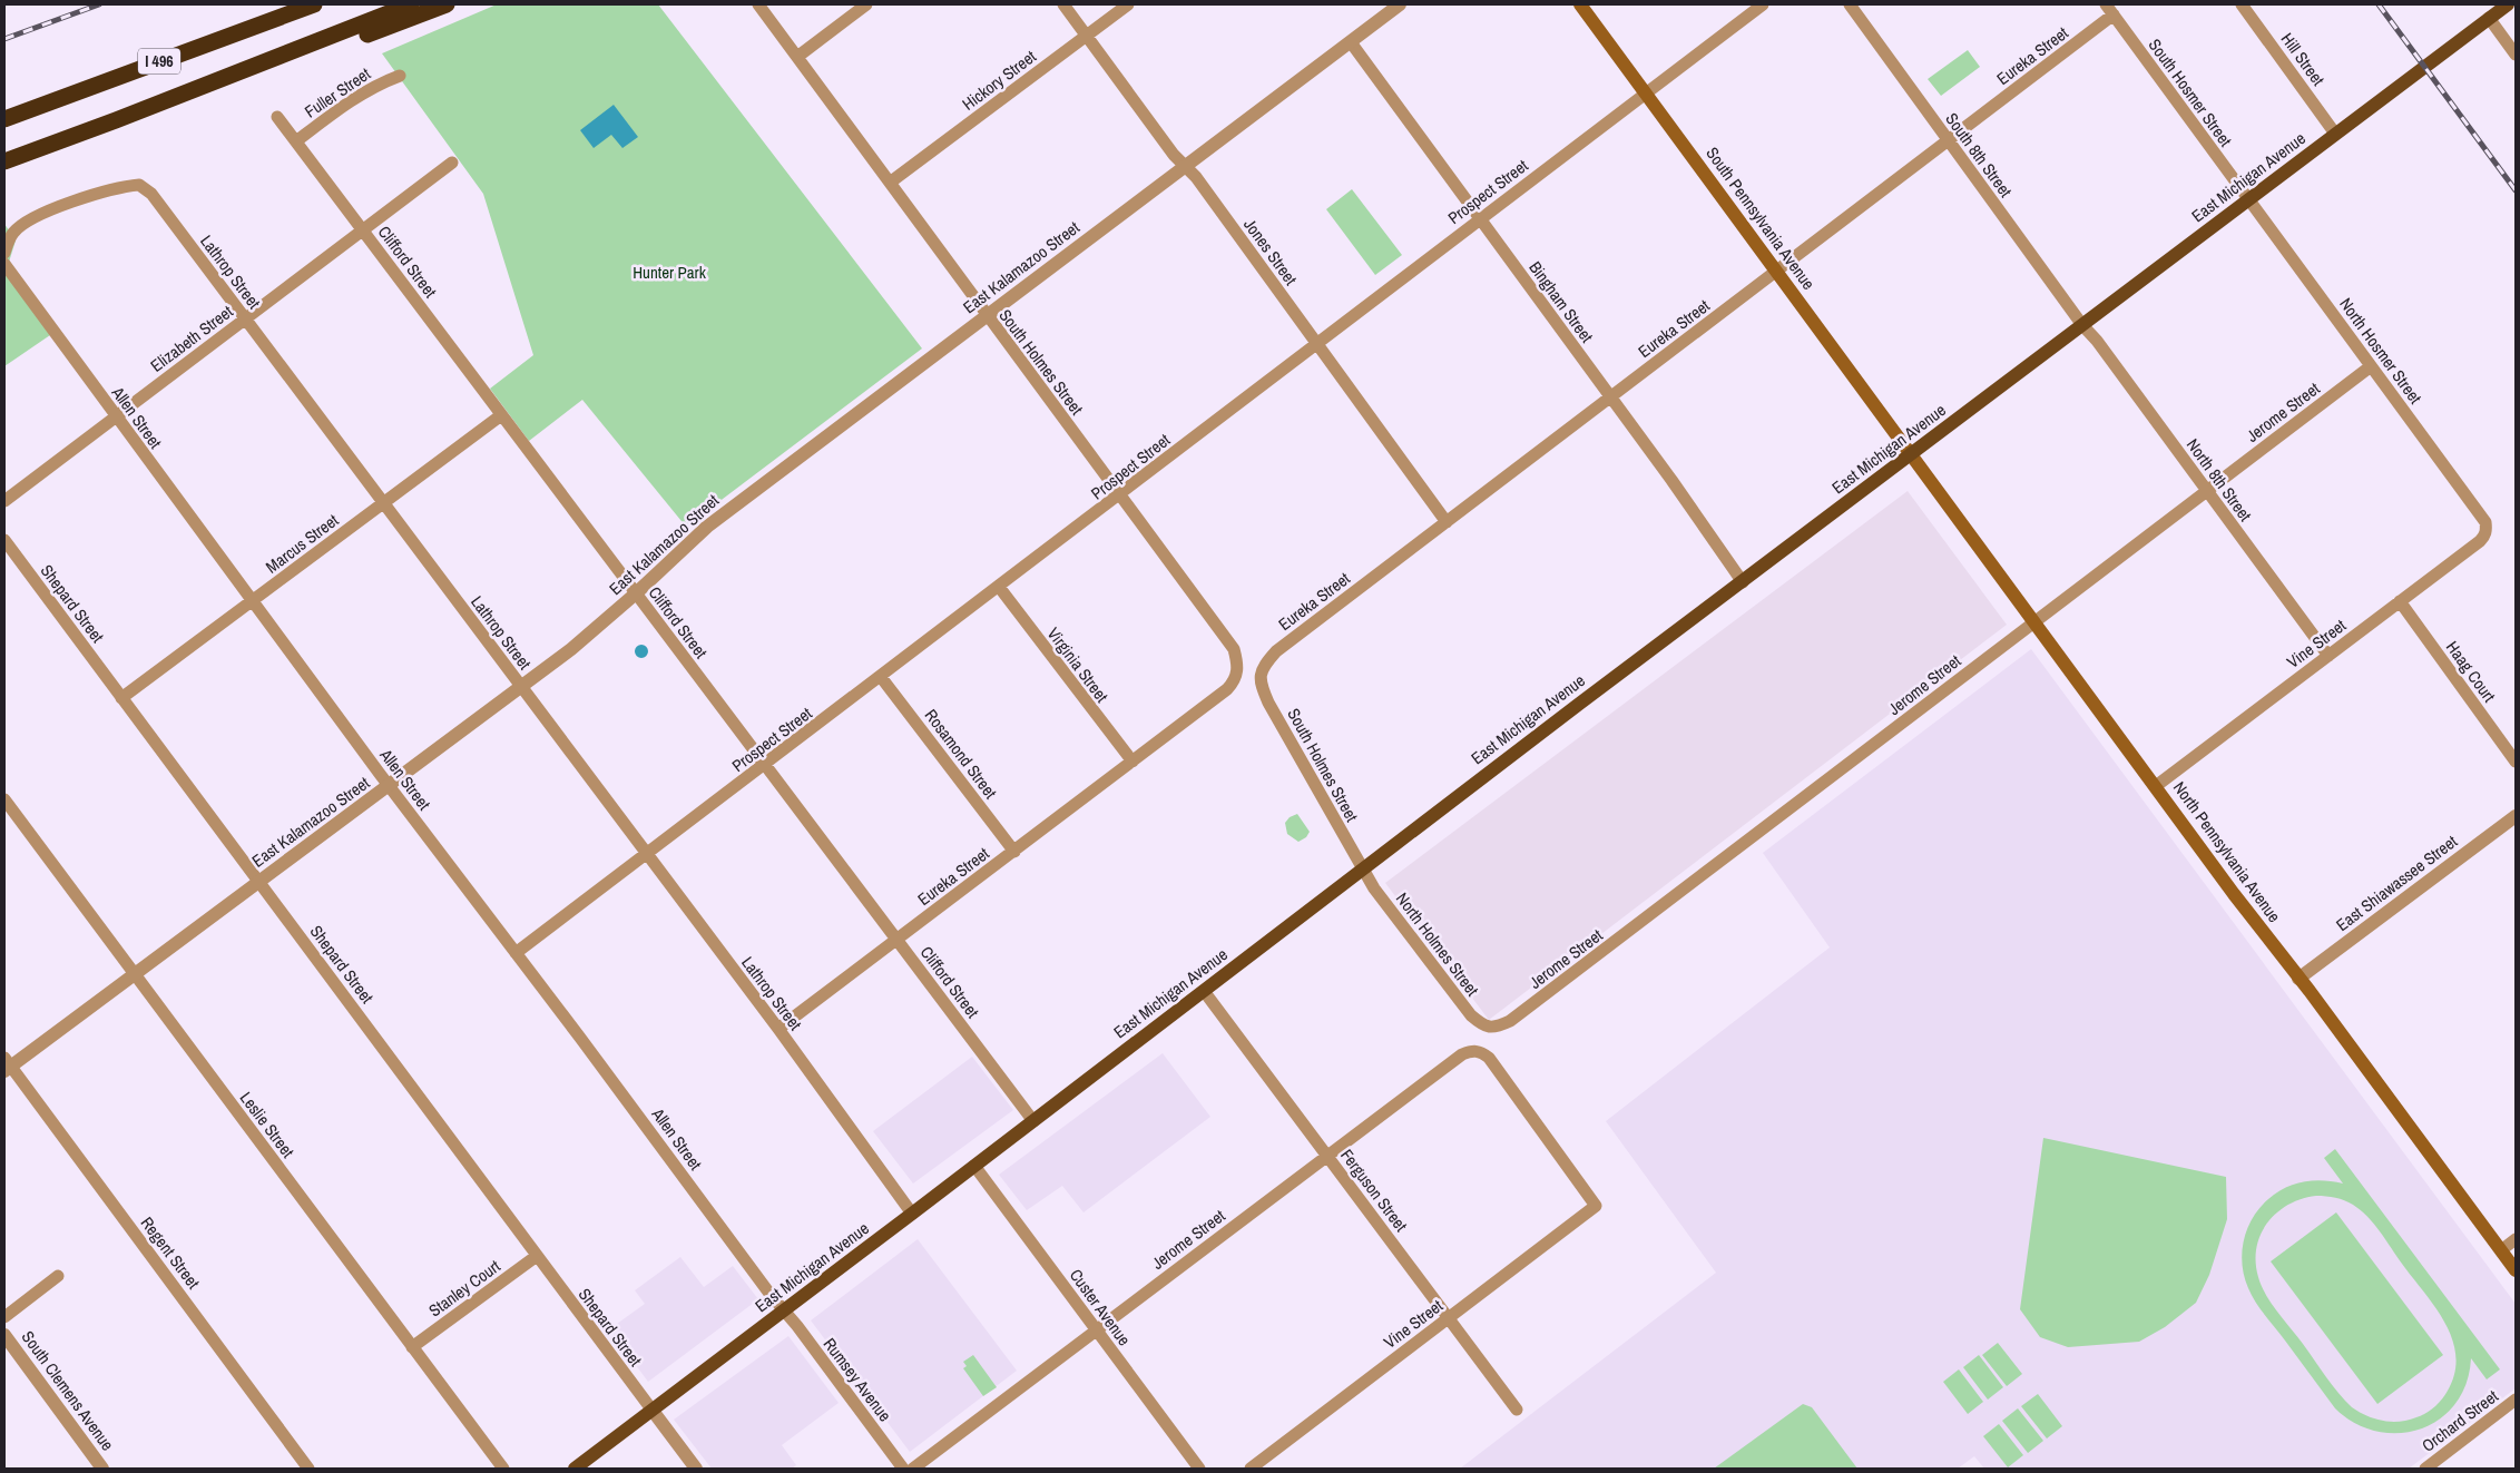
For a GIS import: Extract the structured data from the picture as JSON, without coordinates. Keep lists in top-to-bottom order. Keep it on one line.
{"streets":{"highway":["I 496"],"main road":["East Michigan Avenue","South Pennsylvania Avenue","North Pennsylvania Avenue"],"street":["Eureka Street","Hill Street","Hickory Street","Fuller Street","South Hosmer Street","South 8th Street","Prospect Street","Jones Street","Clifford Street","East Kalamazoo Street","Lathrop Street","Bingham Street","Elizabeth Street","North Hosmer Street","South Holmes Street","Jerome Street","Allen Street","North 8th Street","Marcus Street","Shepard Street","Vine Street","Virginia Street","Haag Court","Rosamond Street","East Shiawassee Street","North Holmes Street","Leslie Street","Ferguson Street","Regent Street","Stanley Court","Custer Avenue","Rumsey Avenue","South Clemens Avenue","Orchard Street"]},"crossings":[["Eureka Street","South Hosmer Street"],["Eureka Street","South 8th Street"],["Eureka Street","South Pennsylvania Avenue"],["Eureka Street","Jones Street"],["Eureka Street","Clifford Street"],["Eureka Street","Lathrop Street"],["Eureka Street","Bingham Street"],["Eureka Street","South Holmes Street"],["Eureka Street","Virginia Street"],["Eureka Street","Rosamond Street"],["Hill Street","East Michigan Avenue"],["Hickory Street","Jones Street"],["Hickory Street","South Holmes Street"],["Fuller Street","Clifford Street"],["South Hosmer Street","East Michigan Avenue"],["South Hosmer Street","North Hosmer Street"],["South 8th Street","East Michigan Avenue"],["South 8th Street","North 8th Street"],["East Michigan Avenue","South Pennsylvania Avenue"],["East Michigan Avenue","Clifford Street"],["East Michigan Avenue","Lathrop Street"],["East Michigan Avenue","Bingham Street"],["East Michigan Avenue","North Hosmer Street"],["East Michigan Avenue","South Holmes Street"],["East Michigan Avenue","Allen Street"],["East Michigan Avenue","North 8th Street"],["East Michigan Avenue","Shepard Street"],["East Michigan Avenue","North Pennsylvania Avenue"],["East Michigan Avenue","North Holmes Street"],["East Michigan Avenue","Ferguson Street"],["East Michigan Avenue","Custer Avenue"],["East Michigan Avenue","Rumsey Avenue"],["Prospect Street","South Pennsylvania Avenue"],["Prospect Street","Jones Street"],["Prospect Street","Clifford Street"],["Prospect Street","Lathrop Street"],["Prospect Street","Bingham Street"],["Prospect Street","South Holmes Street"],["Prospect Street","Allen Street"],["Prospect Street","Virginia Street"],["Prospect Street","Rosamond Street"],["South Pennsylvania Avenue","North Pennsylvania Avenue"],["Jones Street","East Kalamazoo Street"],["Clifford Street","East Kalamazoo Street"],["Clifford Street","Elizabeth Street"],["Clifford Street","Marcus Street"],["East Kalamazoo Street","Lathrop Street"],["East Kalamazoo Street","Bingham Street"],["East Kalamazoo Street","South Holmes Street"],["East Kalamazoo Street","Allen Street"],["East Kalamazoo Street","Shepard Street"],["East Kalamazoo Street","Leslie Street"],["East Kalamazoo Street","Regent Street"],["Lathrop Street","Elizabeth Street"],["Lathrop Street","Marcus Street"],["Elizabeth Street","Allen Street"],["North Hosmer Street","Jerome Street"],["North Hosmer Street","Vine Street"],["South Holmes Street","North Holmes Street"],["Jerome Street","North 8th Street"],["Jerome Street","Vine Street"],["Jerome Street","North Pennsylvania Avenue"],["Jerome Street","North Holmes Street"],["Jerome Street","Ferguson Street"],["Jerome Street","Custer Avenue"],["Allen Street","Marcus Street"],["Allen Street","Rumsey Avenue"],["North 8th Street","Vine Street"],["Marcus Street","Shepard Street"],["Shepard Street","Stanley Court"],["Vine Street","Haag Court"],["Vine Street","North Pennsylvania Avenue"],["Vine Street","Ferguson Street"],["North Pennsylvania Avenue","East Shiawassee Street"],["Leslie Street","Stanley Court"]],"parks":["Hunter Park"]}
